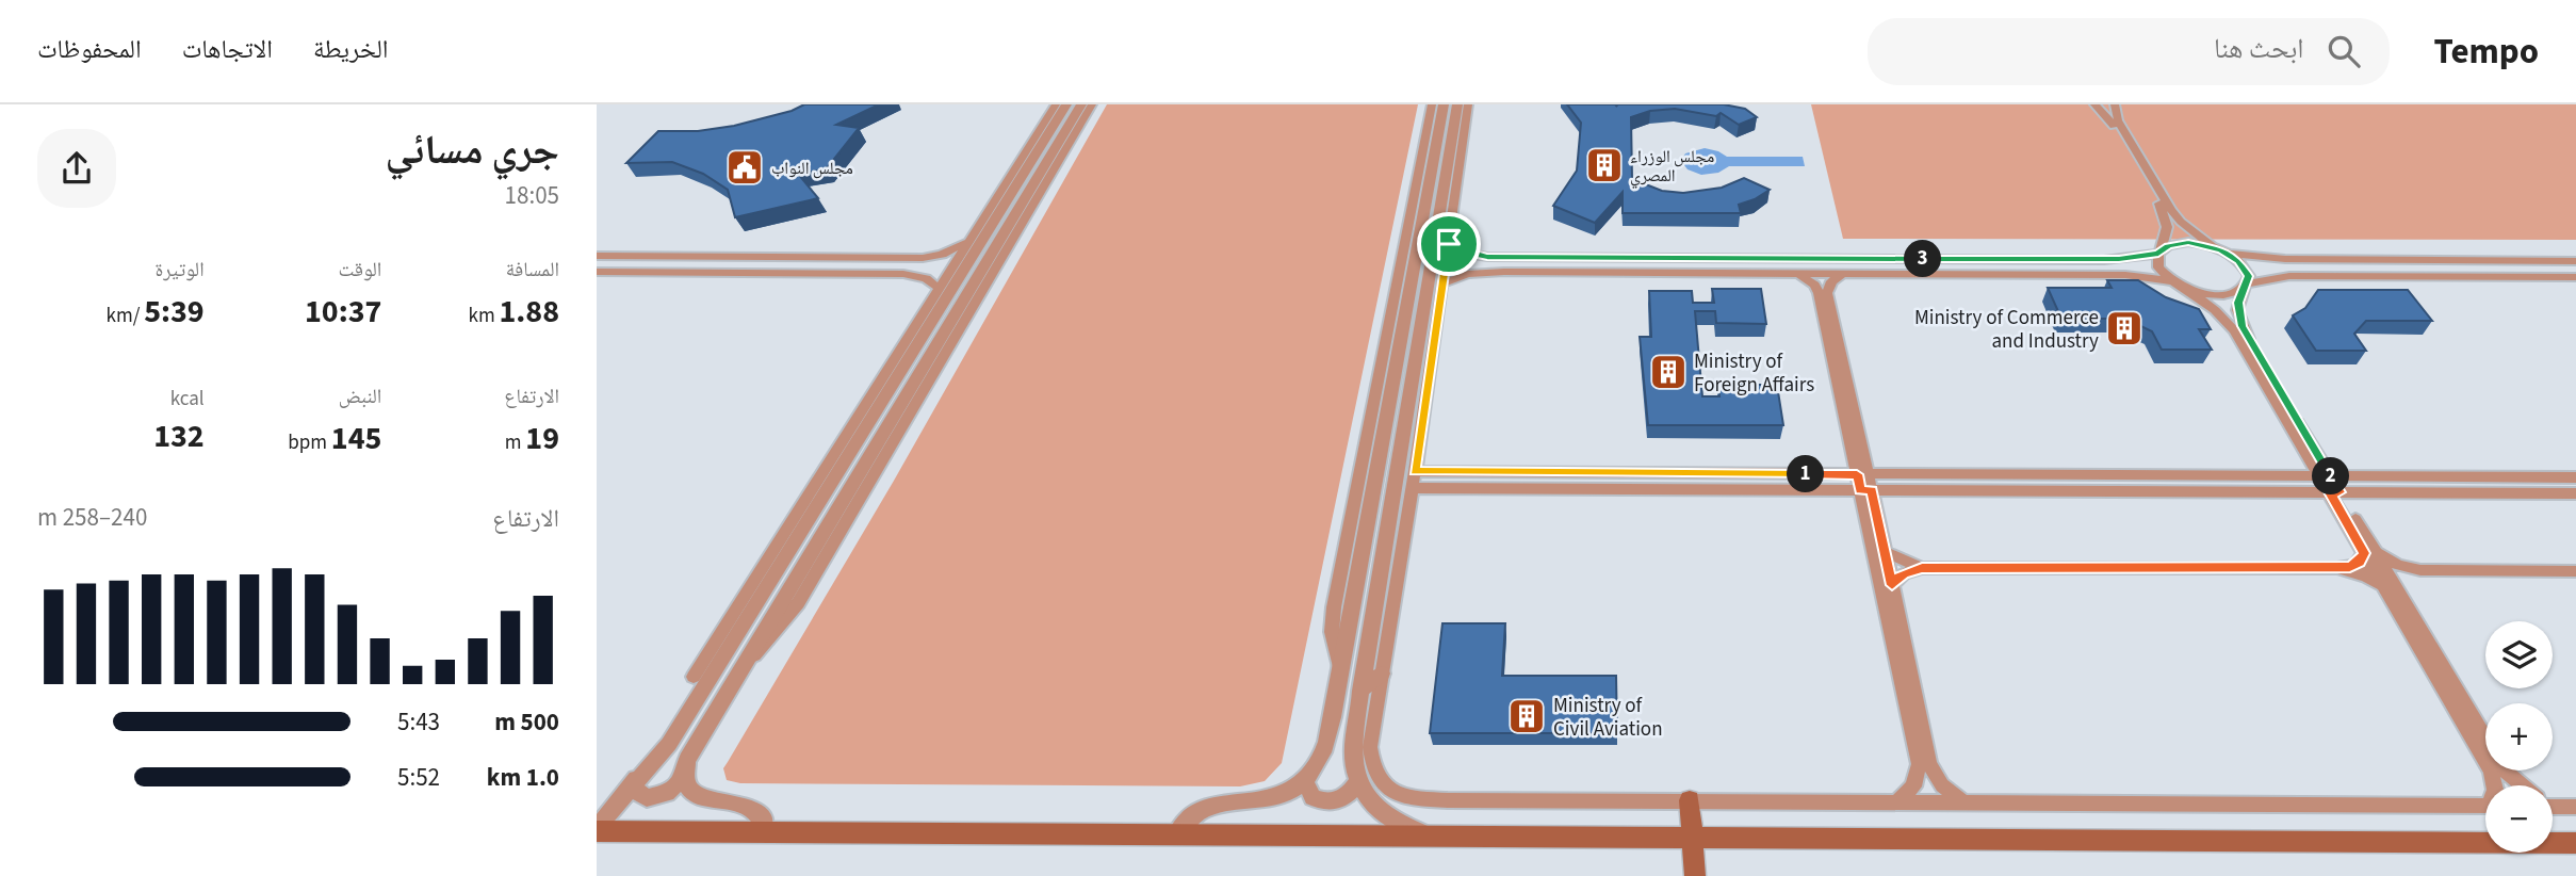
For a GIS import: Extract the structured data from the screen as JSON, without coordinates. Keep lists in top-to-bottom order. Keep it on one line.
{"places":{"building":["مجلس الوزراء المصري","Ministry of Commerce and Industry","Ministry of Foreign Affairs","Ministry of Civil Aviation"],"public building":["مجلس النواب"]},"page":{"header":"Tempo","search":"ابحث هنا","nav":["الخريطة","الاتجاهات","المحفوظات"],"heading":["جري مسائي","18:05"],"stats":[["المسافة","1.88 km"],["الوقت","10:37"],["الوتيرة","5:39 /km"],["الارتفاع","19 m"],["النبض","145 bpm"],["kcal","132"]],"pins":["3","1","2"],"chart":["الارتفاع","240–258 m"],"map_buttons":["+","−"],"list":[{"name":"500 m","note":"5:43"},{"name":"1.0 km","note":"5:52"}]}}
